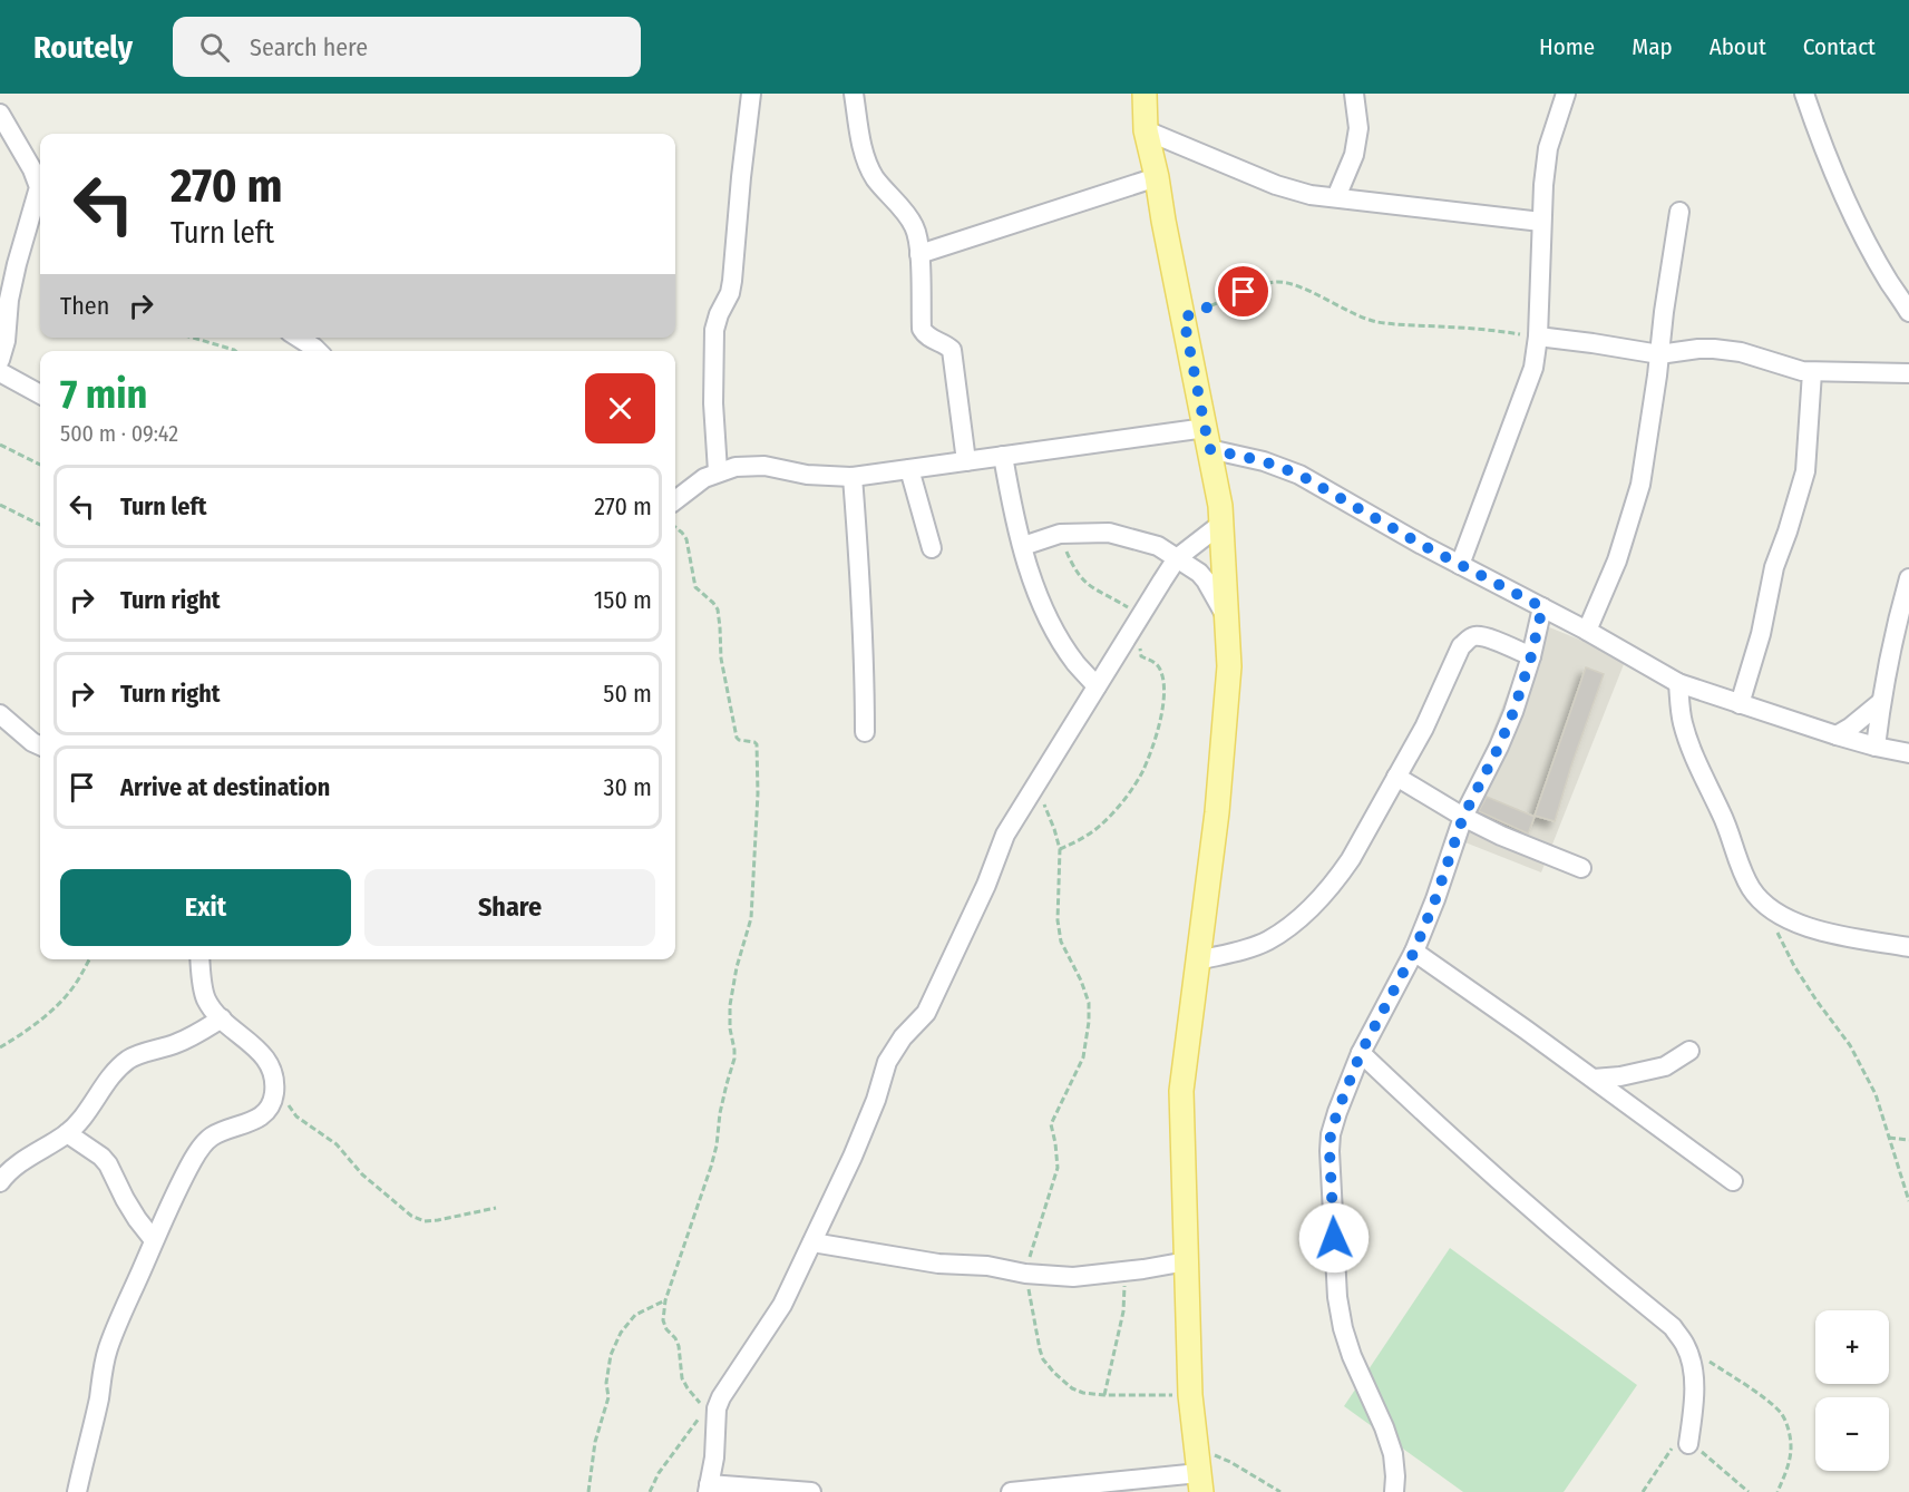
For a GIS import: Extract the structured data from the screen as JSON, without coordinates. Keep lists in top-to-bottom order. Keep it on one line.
{"page":{"header":"Routely","search":"Search here","nav":["Home","Map","About","Contact"],"turn":["270 m","Turn left"],"then":"Then","heading":["7 min","500 m · 09:42"],"list":[{"name":"Turn left","value":"270 m"},{"name":"Turn right","value":"150 m"},{"name":"Turn right","value":"50 m"},{"name":"Arrive at destination","value":"30 m"}],"buttons":["Exit","Share"],"map_buttons":["+","−"]}}
